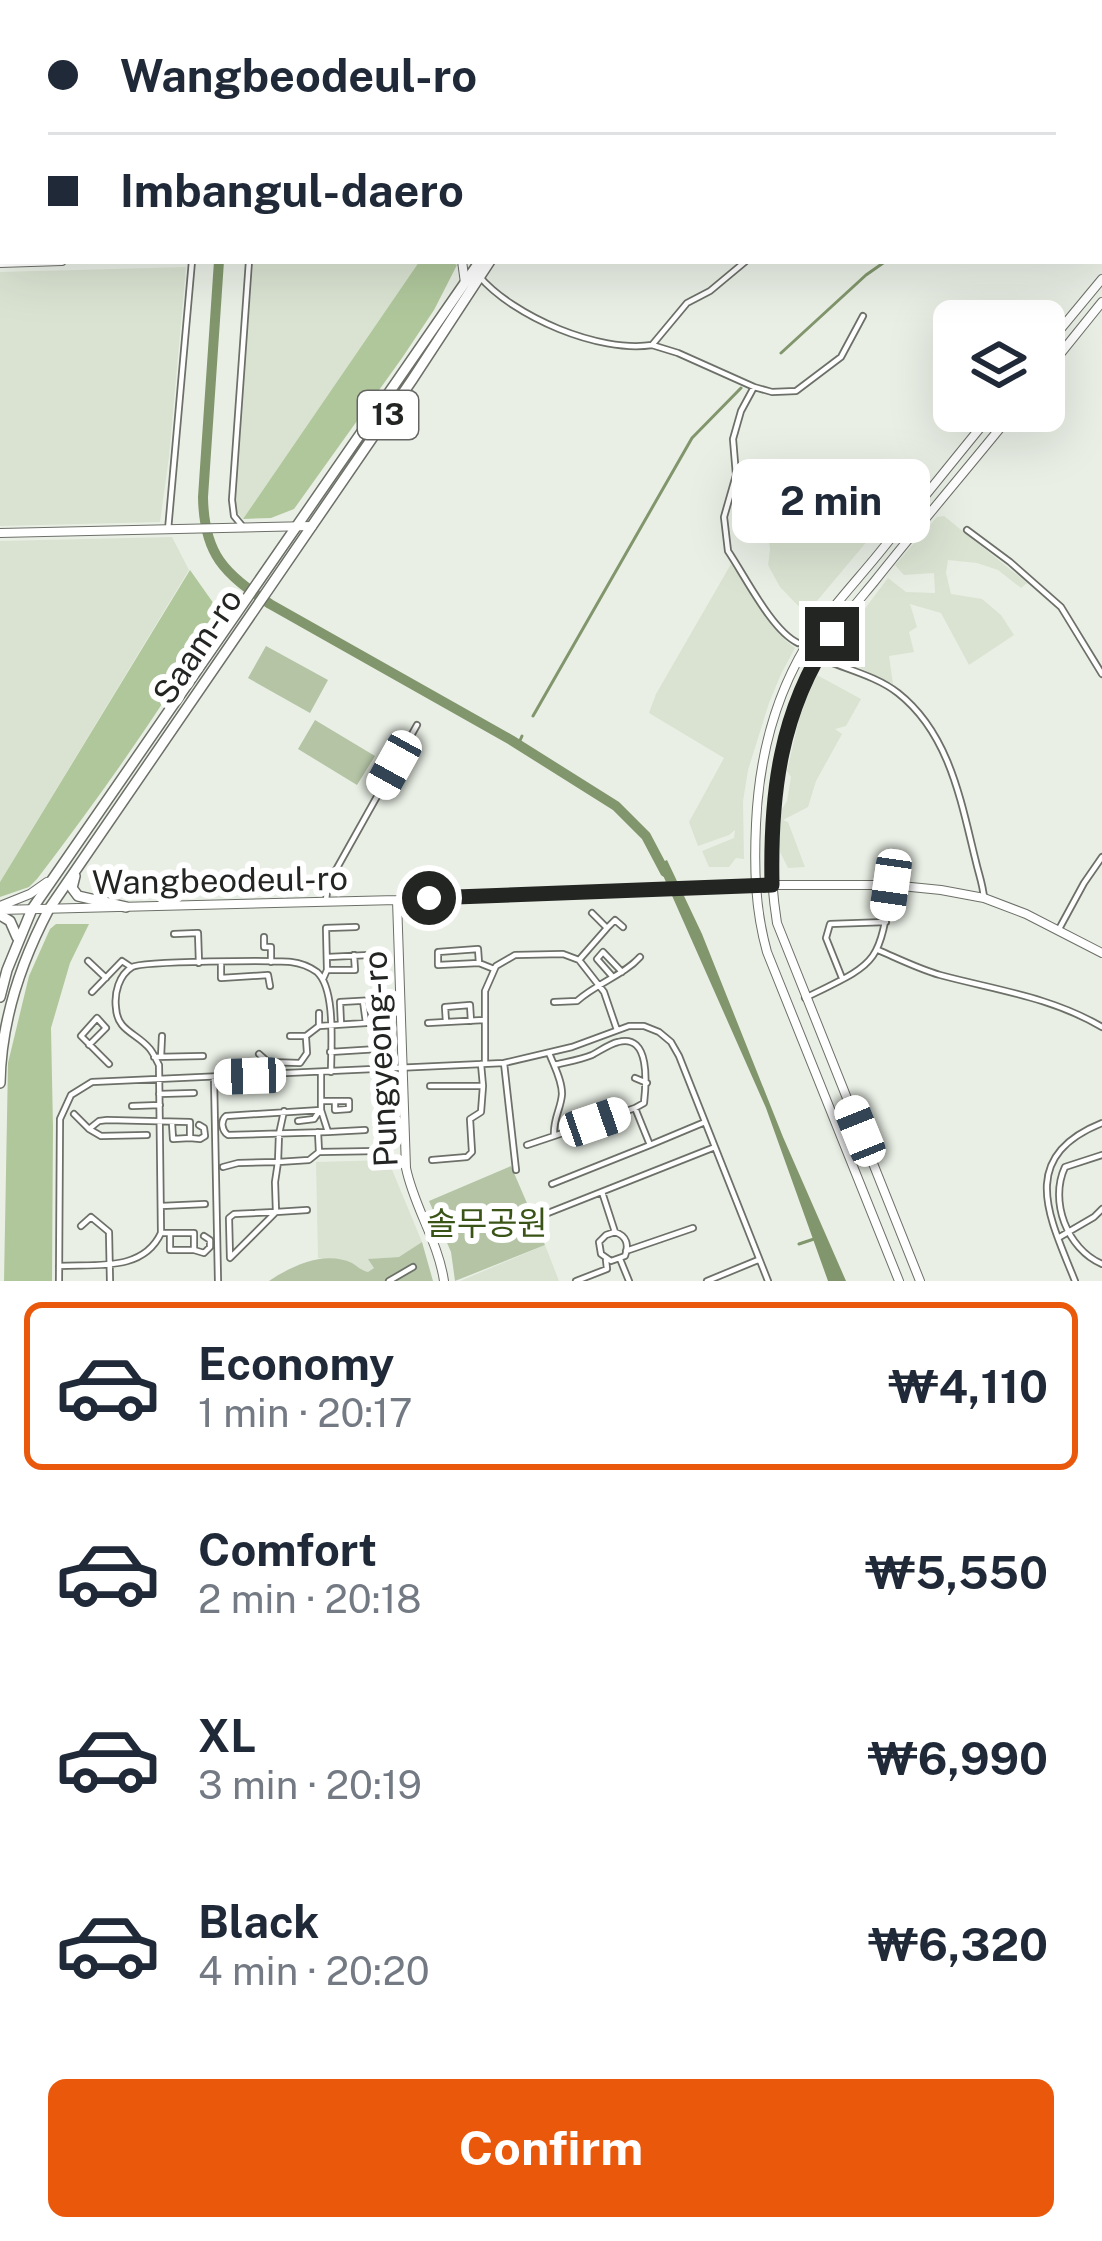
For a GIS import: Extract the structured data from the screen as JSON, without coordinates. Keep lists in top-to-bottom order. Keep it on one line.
{"streets":{"main road":["13","Saam-ro","Wangbeodeul-ro","Pungyeong-ro"]},"crossings":[["Saam-ro","Wangbeodeul-ro"],["Wangbeodeul-ro","Pungyeong-ro"]],"parks":["솔무공원"],"page":{"banner":["Wangbeodeul-ro","Imbangul-daero"],"bubble":"2 min","list":[{"name":"Economy","note":"1 min · 20:17","value":"₩4,110"},{"name":"Comfort","note":"2 min · 20:18","value":"₩5,550"},{"name":"XL","note":"3 min · 20:19","value":"₩6,990"},{"name":"Black","note":"4 min · 20:20","value":"₩6,320"}],"buttons":"Confirm"}}
